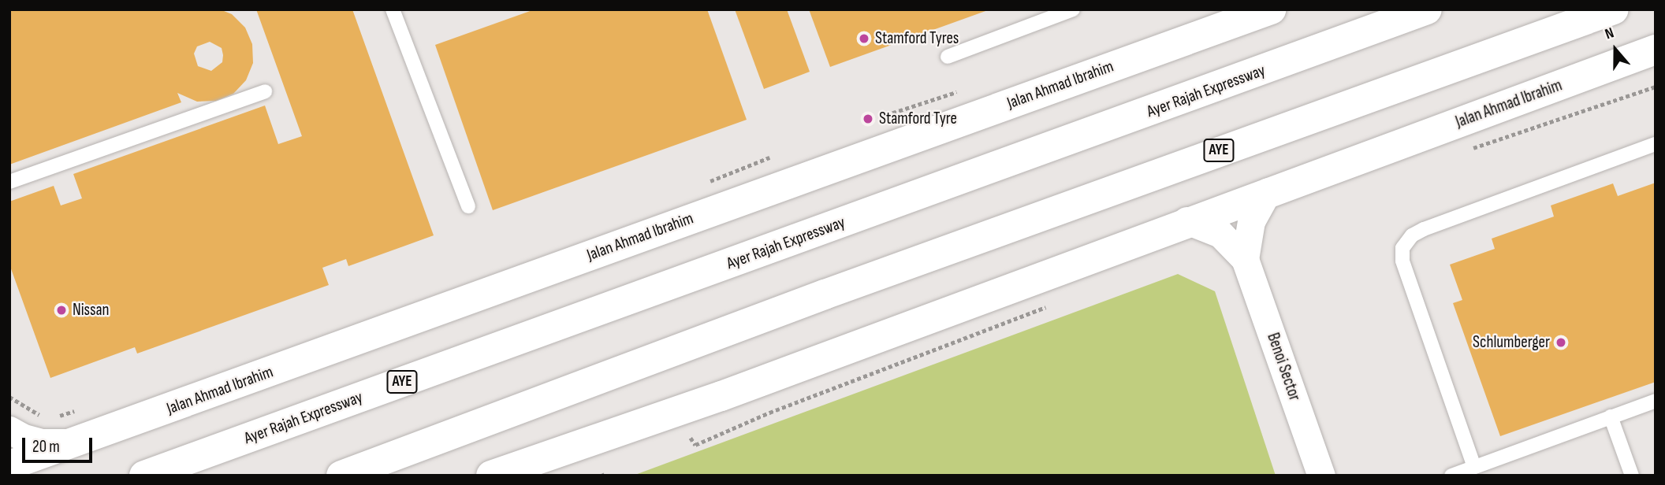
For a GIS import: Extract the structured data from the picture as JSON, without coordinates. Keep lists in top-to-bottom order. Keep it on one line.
{"streets":{"main road":["Jalan Ahmad Ibrahim","Ayer Rajah Expressway","AYE"],"street":["Benoi Sector"]},"crossings":[["Jalan Ahmad Ibrahim","Benoi Sector"]],"places":["Stamford Tyres","Stamford Tyre","Nissan","Schlumberger"],"scale_bar":"20 m","north":"top"}
